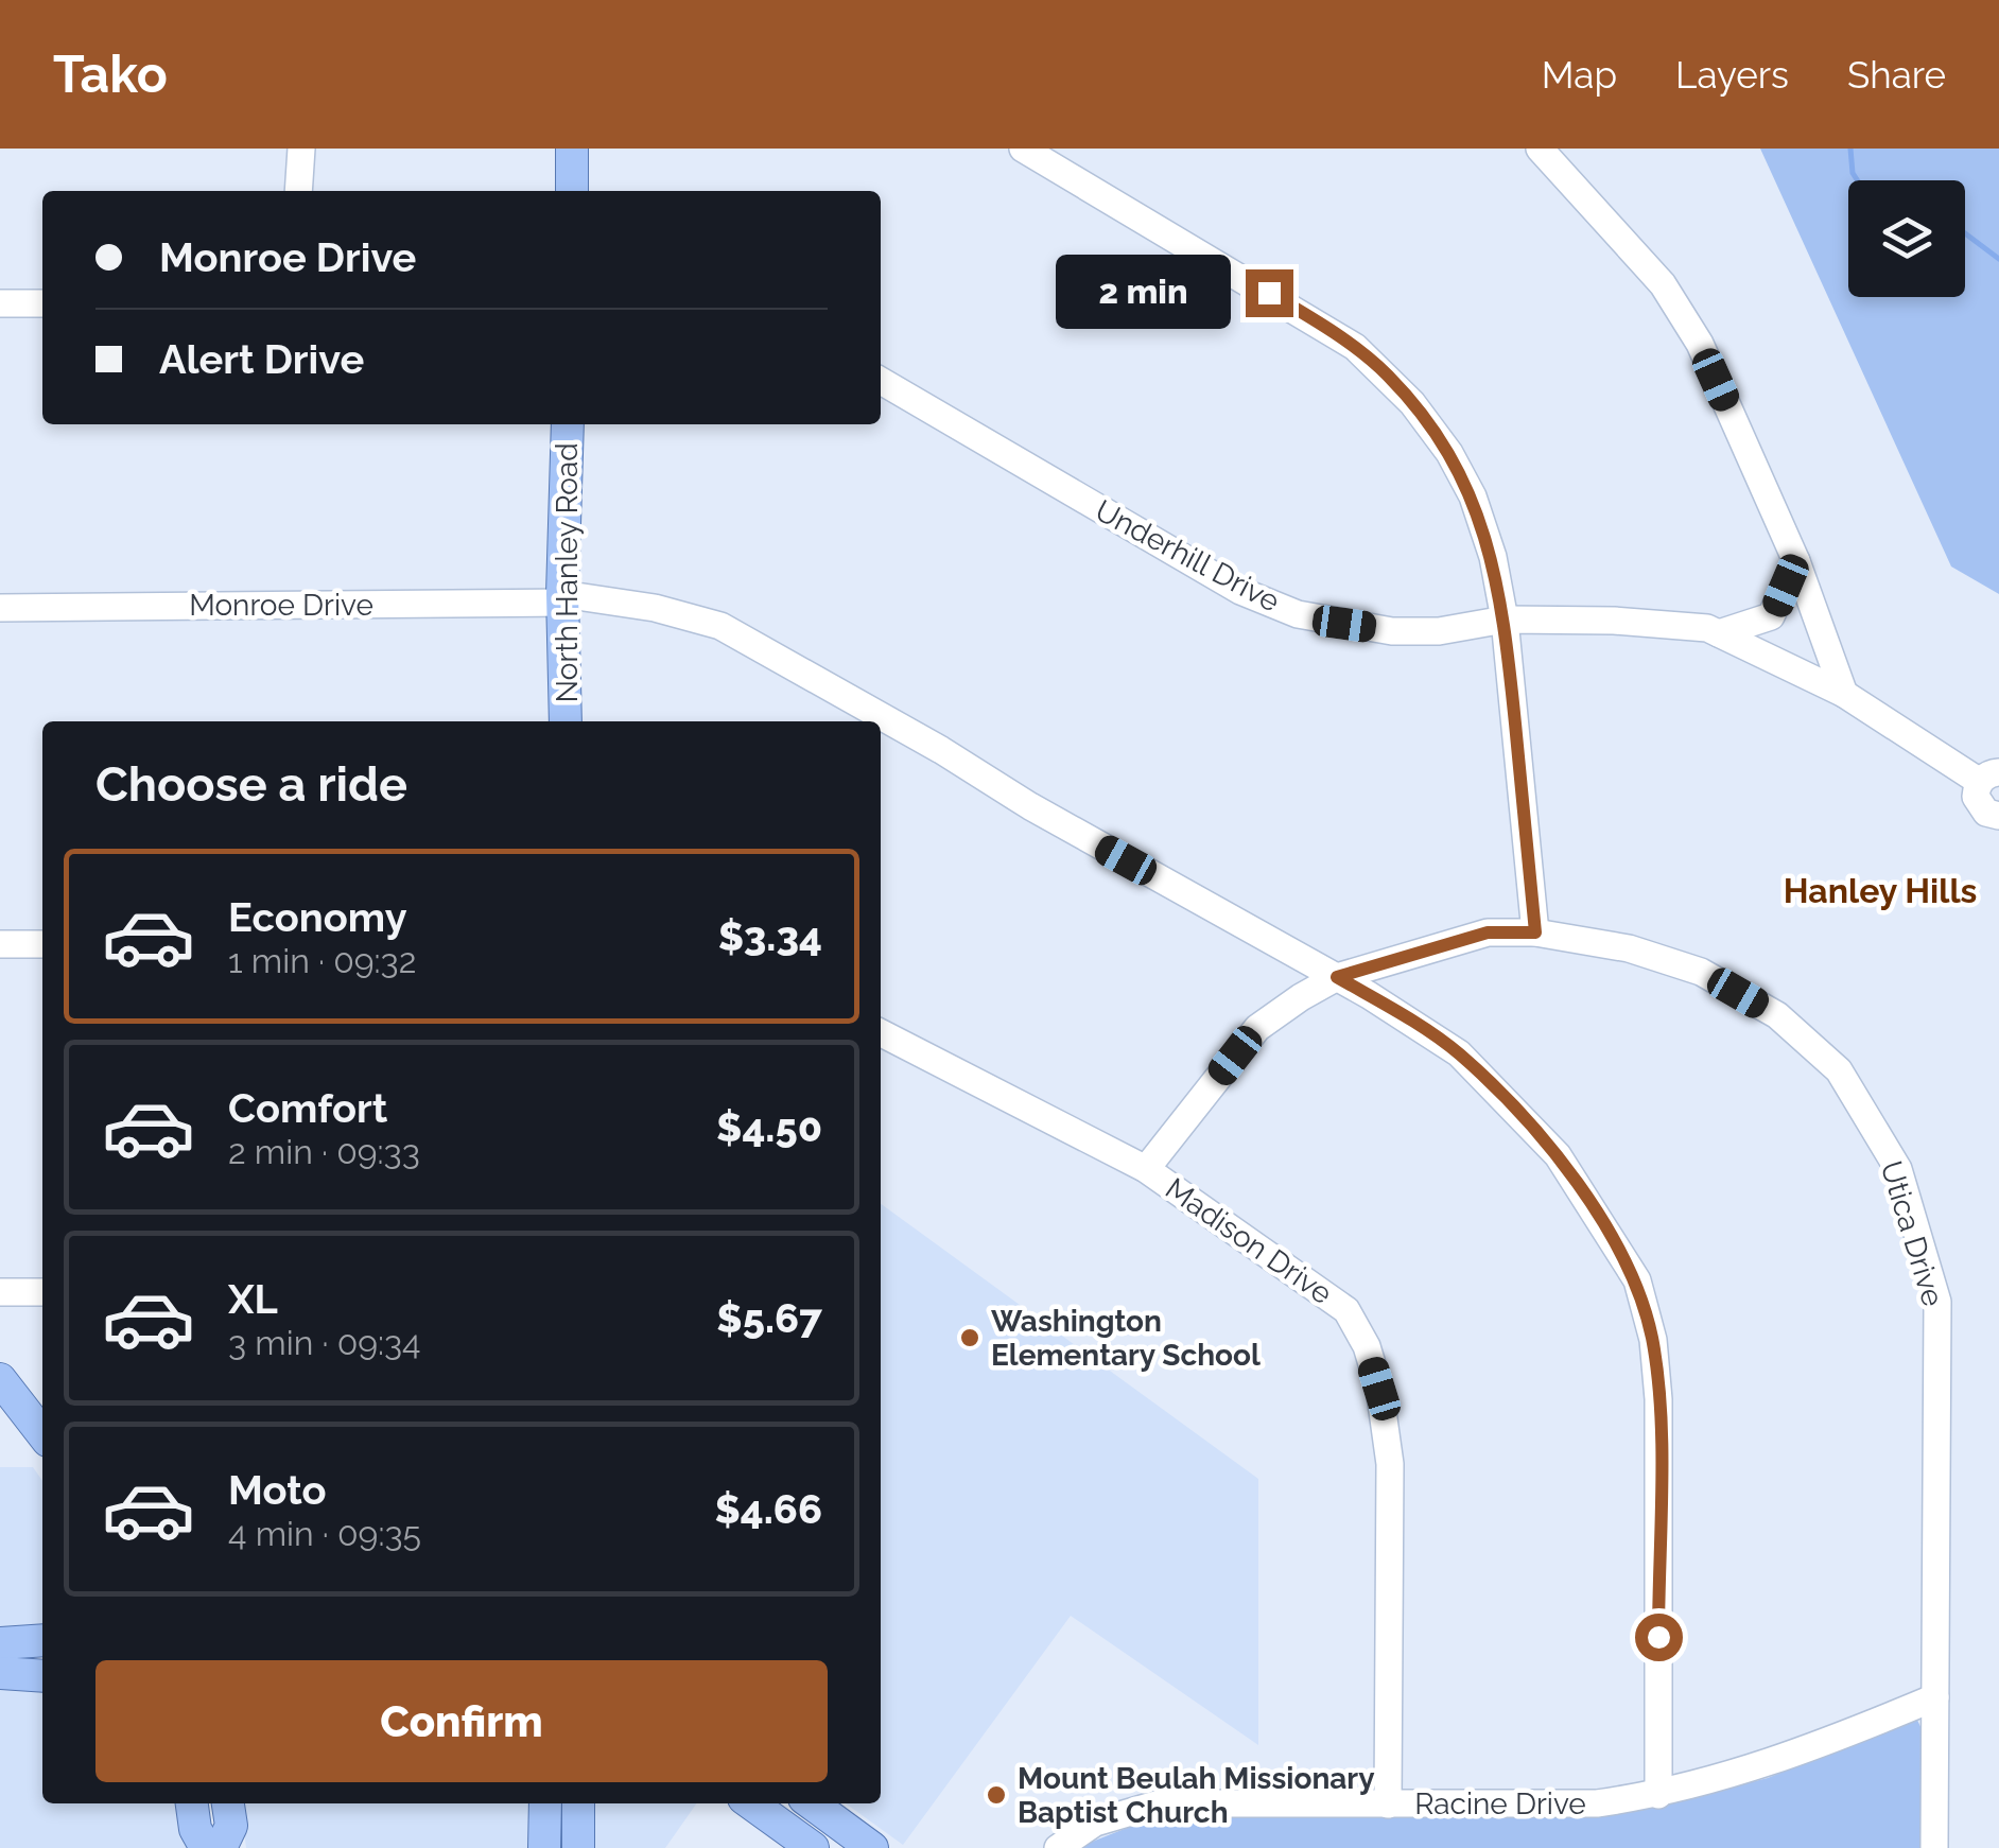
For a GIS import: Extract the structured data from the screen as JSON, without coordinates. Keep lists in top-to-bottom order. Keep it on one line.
{"streets":{"main road":["North Hanley Road"],"street":["Underhill Drive","Monroe Drive","Utica Drive","Madison Drive","Racine Drive"]},"crossings":[["North Hanley Road","Monroe Drive"],["Monroe Drive","Utica Drive"],["Monroe Drive","Racine Drive"],["Utica Drive","Madison Drive"],["Utica Drive","Racine Drive"],["Madison Drive","Racine Drive"]],"districts":["Hanley Hills"],"places":["Washington Elementary School","Mount Beulah Missionary Baptist Church"],"page":{"header":"Tako","nav":["Map","Layers","Share"],"banner":["Monroe Drive","Alert Drive"],"bubble":"2 min","heading":"Choose a ride","list":[{"name":"Economy","note":"1 min · 09:32","value":"$3.34"},{"name":"Comfort","note":"2 min · 09:33","value":"$4.50"},{"name":"XL","note":"3 min · 09:34","value":"$5.67"},{"name":"Moto","note":"4 min · 09:35","value":"$4.66"}],"buttons":"Confirm"}}
